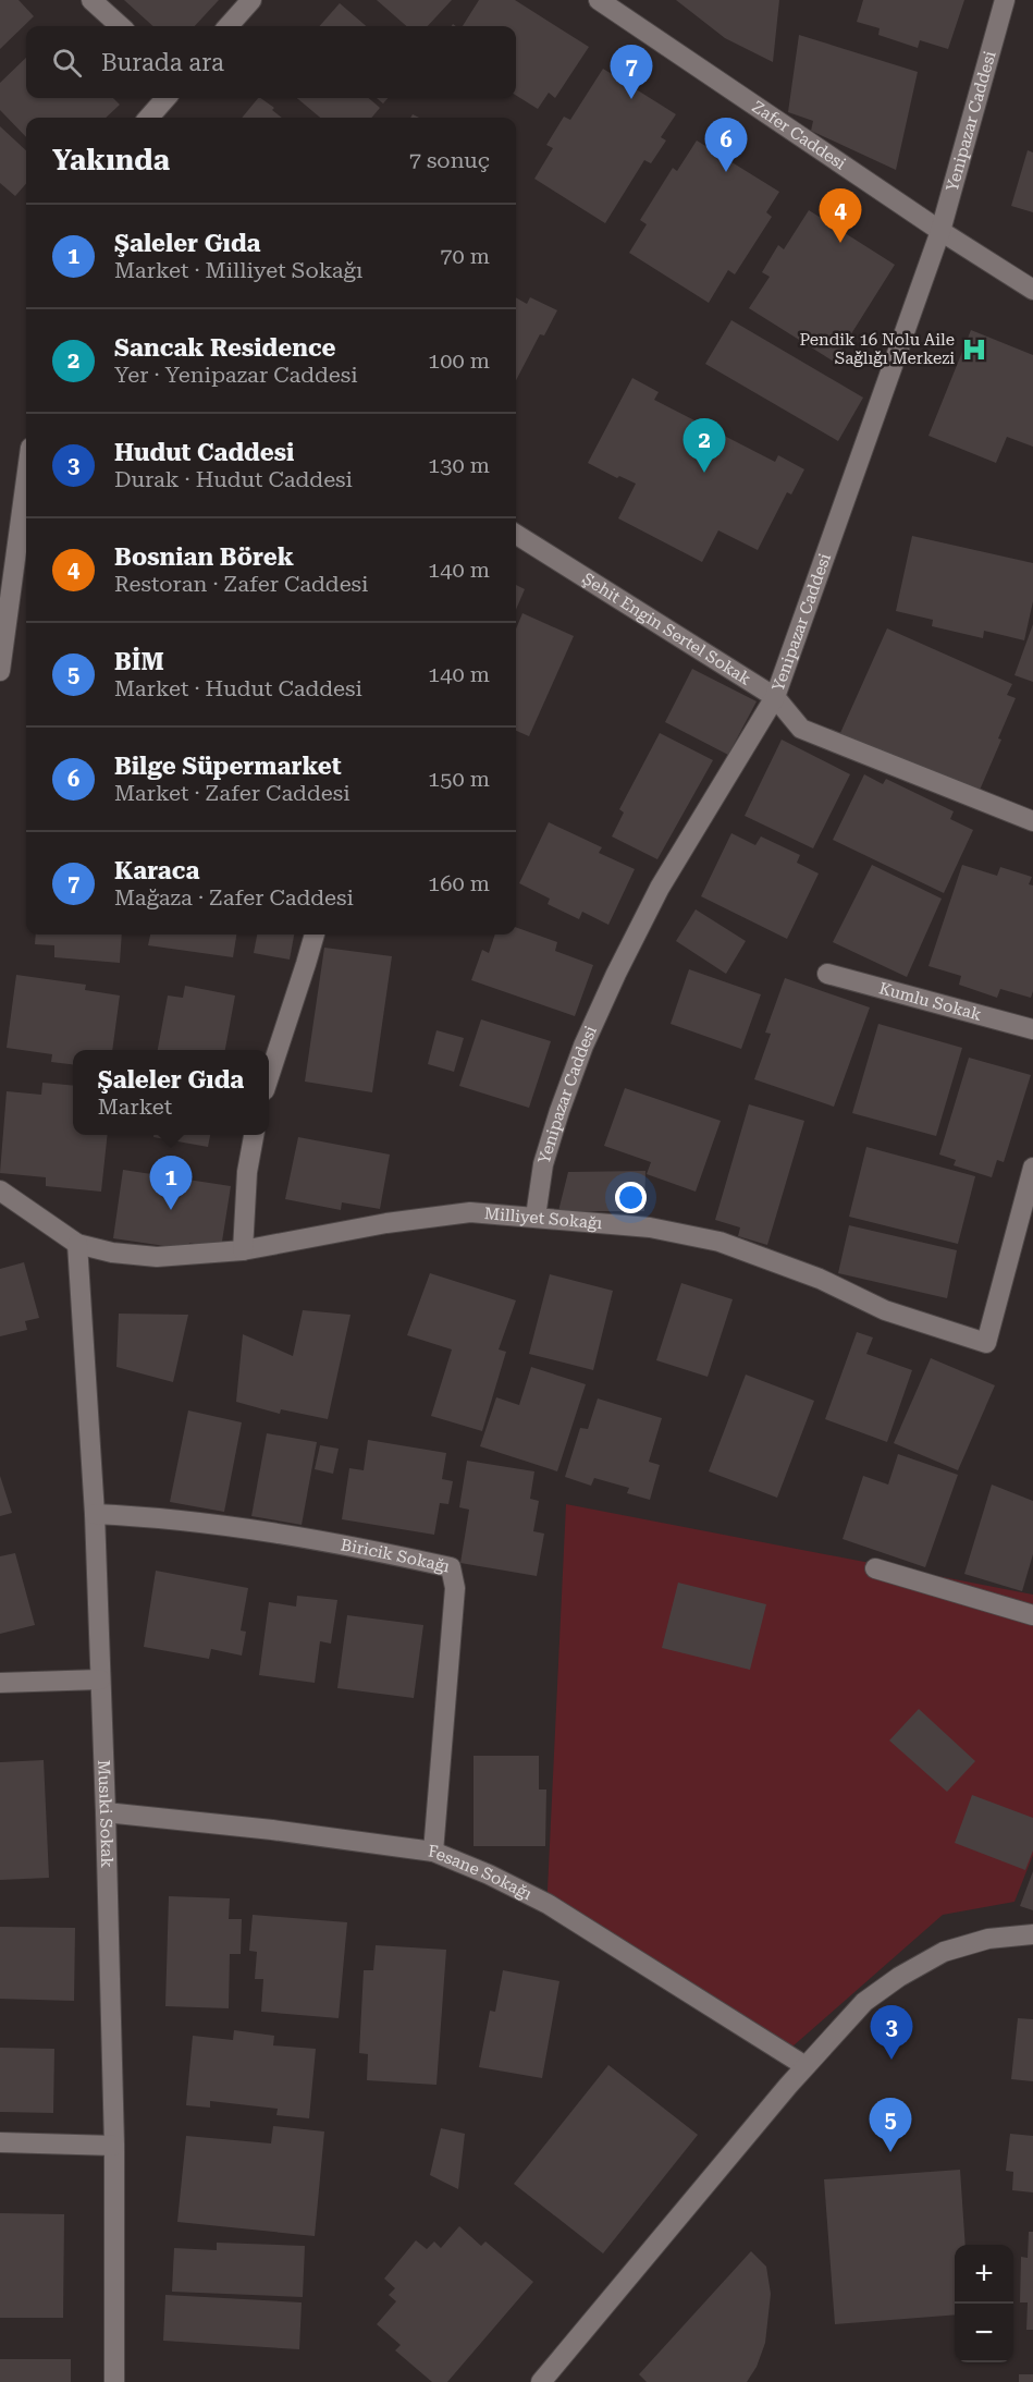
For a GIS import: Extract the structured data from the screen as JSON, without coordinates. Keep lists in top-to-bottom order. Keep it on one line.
{"streets":{"street":["Yenipazar Caddesi","Zafer Caddesi","Şehit Engin Sertel Sokak","Kumlu Sokak","Milliyet Sokağı","Biricik Sokağı","Musıki Sokak","Fesane Sokağı"]},"crossings":[["Yenipazar Caddesi","Zafer Caddesi"],["Yenipazar Caddesi","Şehit Engin Sertel Sokak"],["Yenipazar Caddesi","Milliyet Sokağı"],["Milliyet Sokağı","Musıki Sokak"],["Biricik Sokağı","Musıki Sokak"],["Biricik Sokağı","Fesane Sokağı"],["Musıki Sokak","Fesane Sokağı"]],"places":{"hospital":["Pendik 16 Nolu Aile Sağlığı Merkezi"]},"page":{"search":"Burada ara","pins":["7","6","4","2","1","3","5"],"heading":["Yakında","7 sonuç"],"list":[{"mark":"1","name":"Şaleler Gıda","note":"Market · Milliyet Sokağı","value":"70 m"},{"mark":"2","name":"Sancak Residence","note":"Yer · Yenipazar Caddesi","value":"100 m"},{"mark":"3","name":"Hudut Caddesi","note":"Durak · Hudut Caddesi","value":"130 m"},{"mark":"4","name":"Bosnian Börek","note":"Restoran · Zafer Caddesi","value":"140 m"},{"mark":"5","name":"BİM","note":"Market · Hudut Caddesi","value":"140 m"},{"mark":"6","name":"Bilge Süpermarket","note":"Market · Zafer Caddesi","value":"150 m"},{"mark":"7","name":"Karaca","note":"Mağaza · Zafer Caddesi","value":"160 m"}],"popup":["Şaleler Gıda","Market"],"map_buttons":["+","−"]}}
